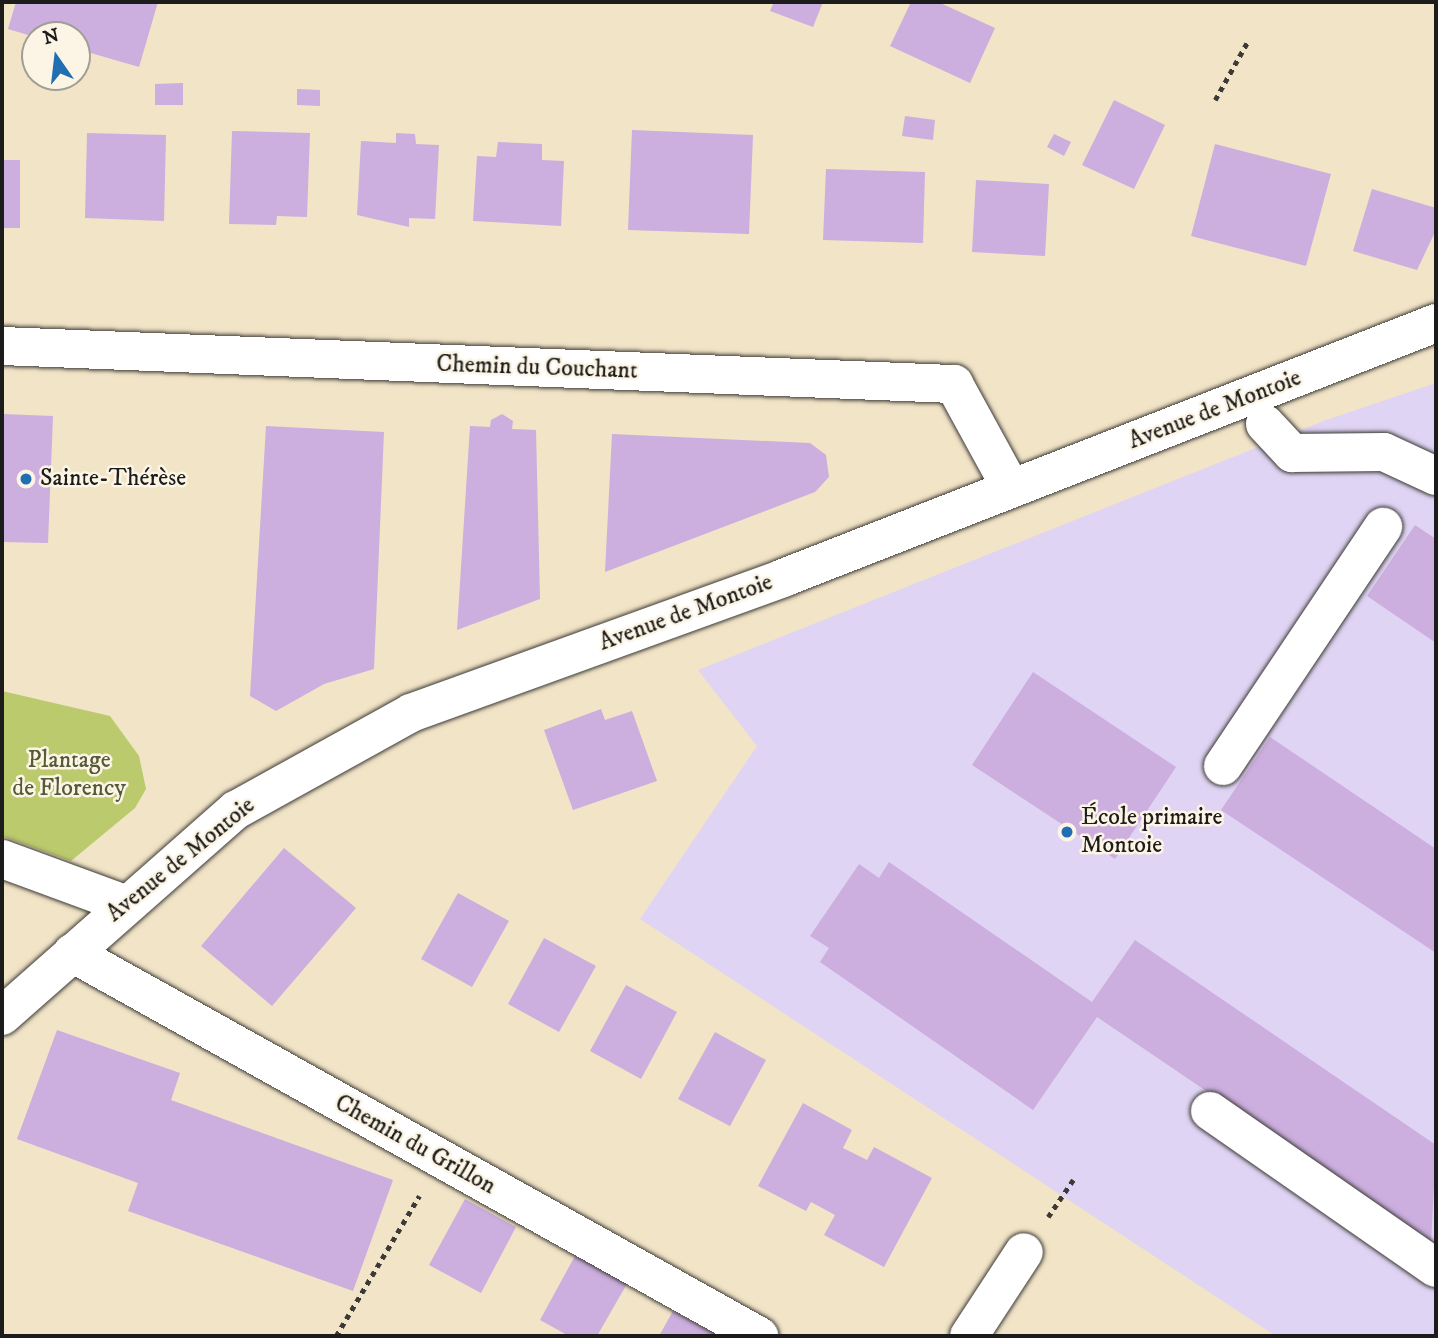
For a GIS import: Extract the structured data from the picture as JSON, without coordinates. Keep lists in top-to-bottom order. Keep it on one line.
{"streets":{"street":["Chemin du Couchant","Avenue de Montoie","Chemin du Grillon"]},"crossings":[["Chemin du Couchant","Avenue de Montoie"],["Avenue de Montoie","Chemin du Grillon"]],"parks":["Plantage de Florency"],"places":["Sainte-Thérèse","École primaire Montoie"],"north":"top"}
